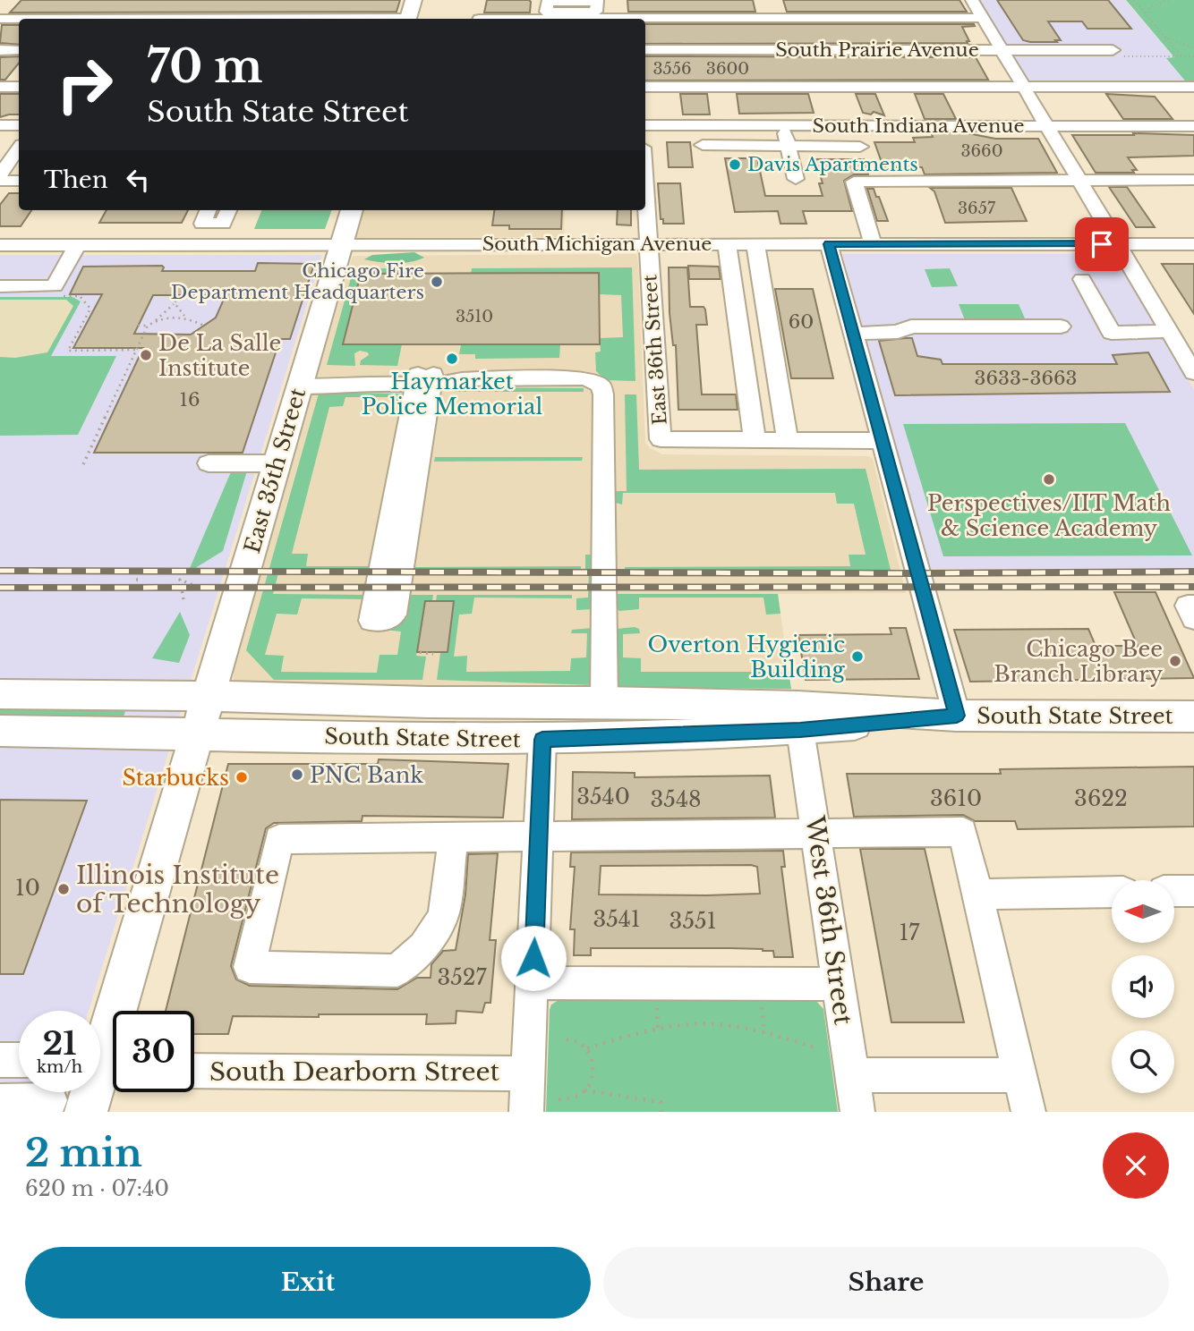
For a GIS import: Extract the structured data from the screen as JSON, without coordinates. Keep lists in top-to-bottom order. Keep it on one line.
{"streets":{"main road":["East 35th Street","South State Street"],"street":["South Prairie Avenue","South Indiana Avenue","South Michigan Avenue","East 36th Street","West 36th Street","South Dearborn Street"]},"crossings":[["South Michigan Avenue","East 36th Street"],["South Michigan Avenue","East 35th Street"],["East 35th Street","South State Street"],["South State Street","West 36th Street"]],"places":["Davis Apartments","Chicago Fire Department Headquarters","De La Salle Institute","Haymarket Police Memorial","Perspectives/IIT Math & Science Academy","Overton Hygienic Building","Chicago Bee Branch Library","PNC Bank","Starbucks","Illinois Institute of Technology"],"house_numbers":["3556","3600","3660","3657","3510","60","3633-3663","16","3540","3610","3622","3548","10","3541","3551","17","3527"],"north":"left","page":{"turn":["70 m","South State Street"],"then":"Then","speed":"21 km/h","limit":"30","heading":["2 min","620 m · 07:40"],"buttons":["Exit","Share"]}}
